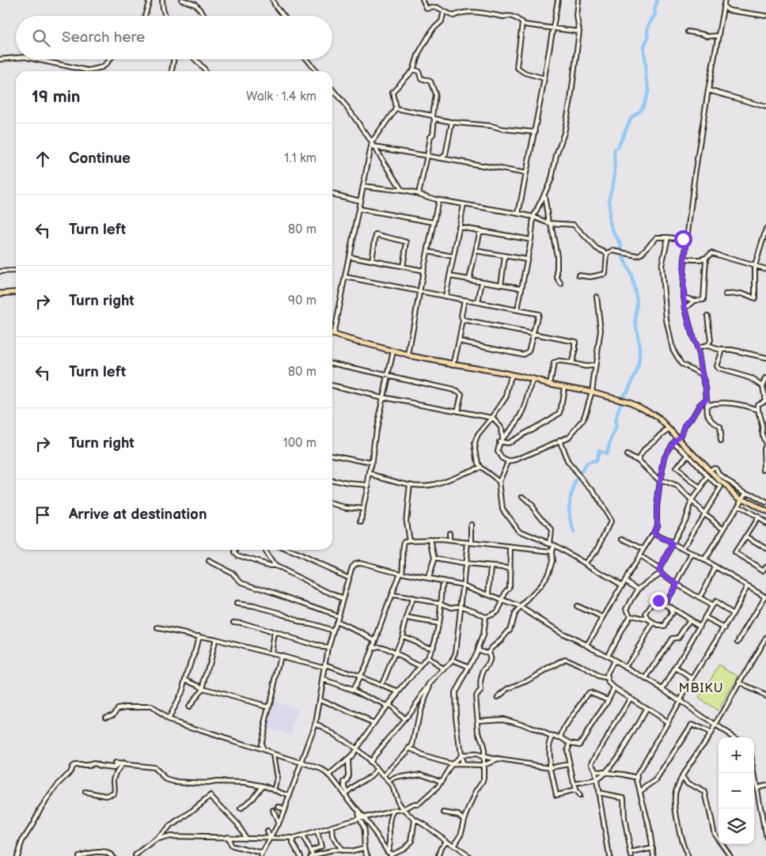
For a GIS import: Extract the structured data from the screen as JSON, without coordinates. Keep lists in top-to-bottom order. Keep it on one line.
{"districts":["MBIKU"],"page":{"search":"Search here","heading":["19 min","Walk · 1.4 km"],"list":[["Continue","1.1 km"],["Turn left","80 m"],["Turn right","90 m"],["Turn left","80 m"],["Turn right","100 m"],"Arrive at destination"],"map_buttons":["+","−"]}}
